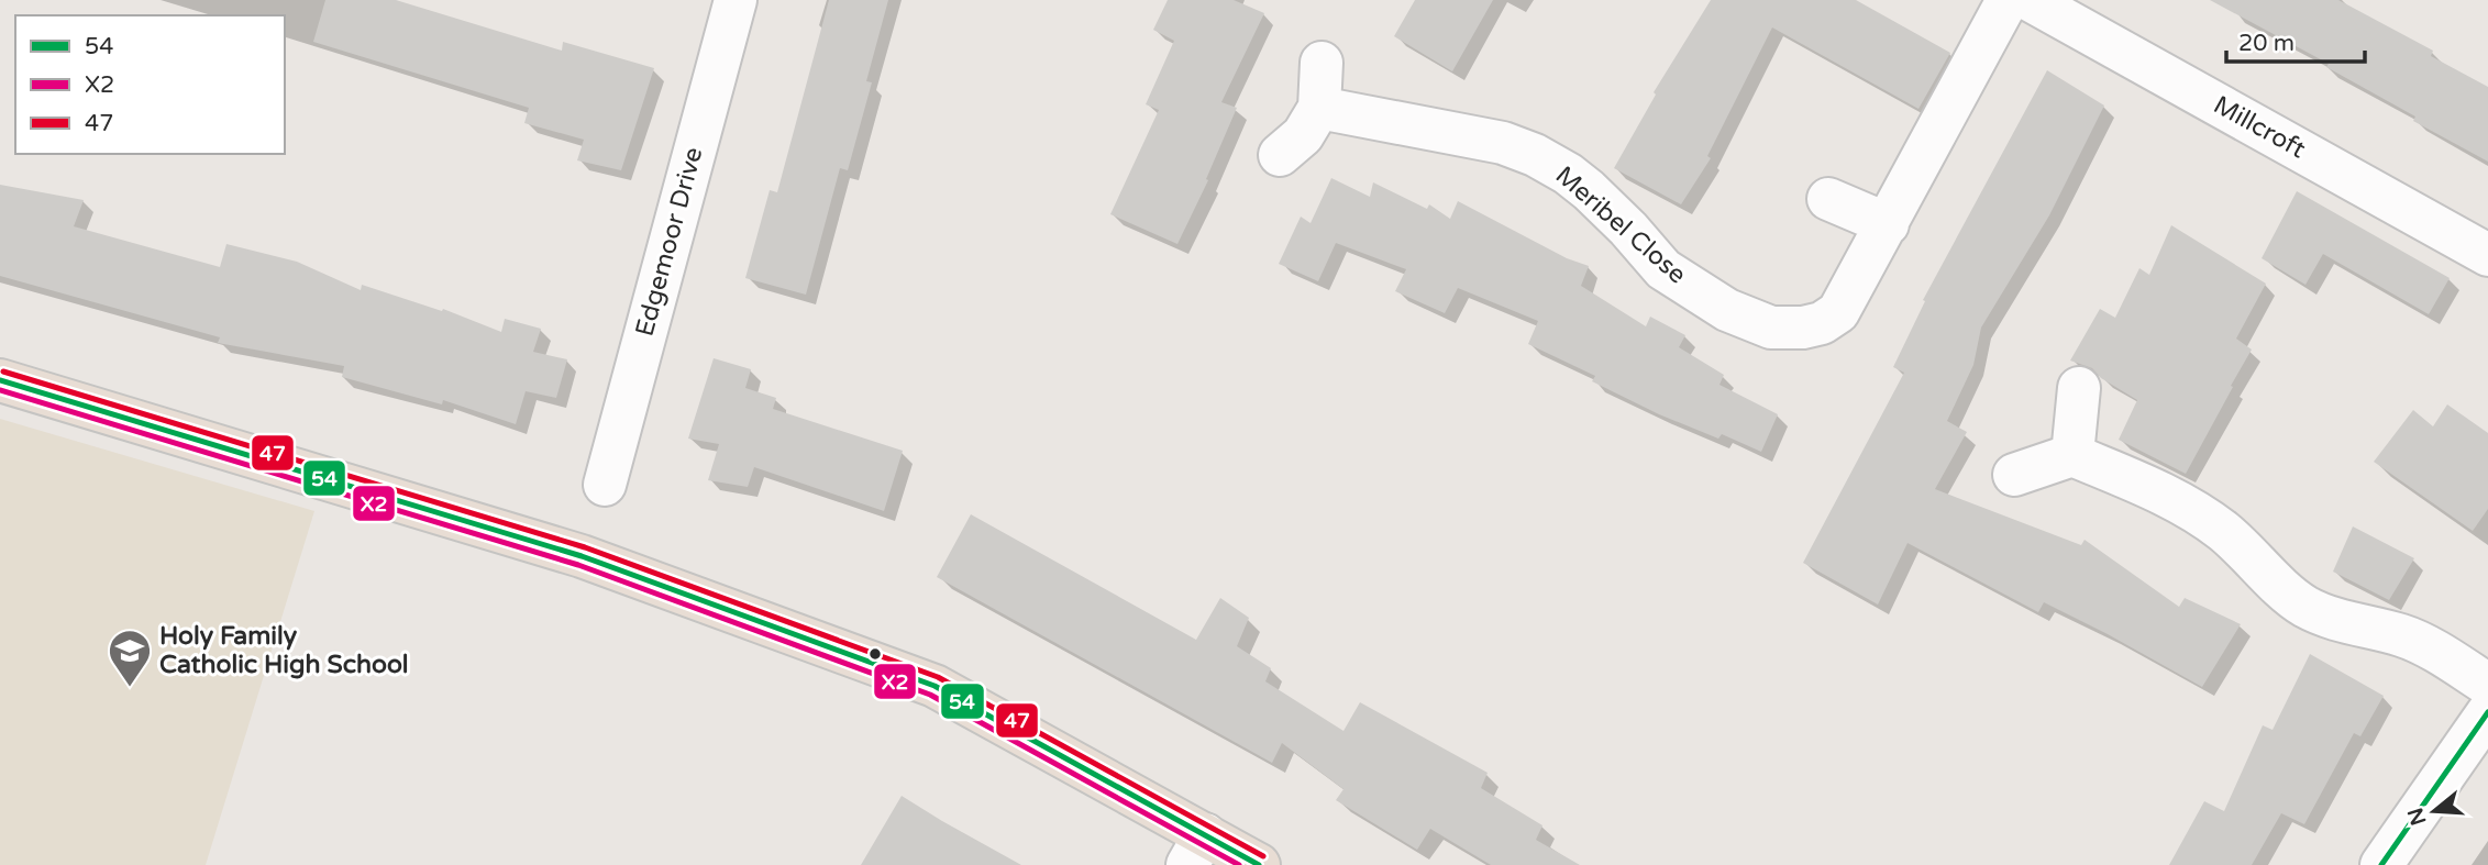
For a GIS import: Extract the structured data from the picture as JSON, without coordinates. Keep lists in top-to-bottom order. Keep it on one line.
{"streets":{"street":["Millcroft","Meribel Close","Edgemoor Drive"]},"places":{"school or university":["Holy Family Catholic High School"]},"lines":["transit line 47","transit line 54","transit line X2"],"legend":["54","X2","47"],"scale_bar":"20 m","north":"left"}
